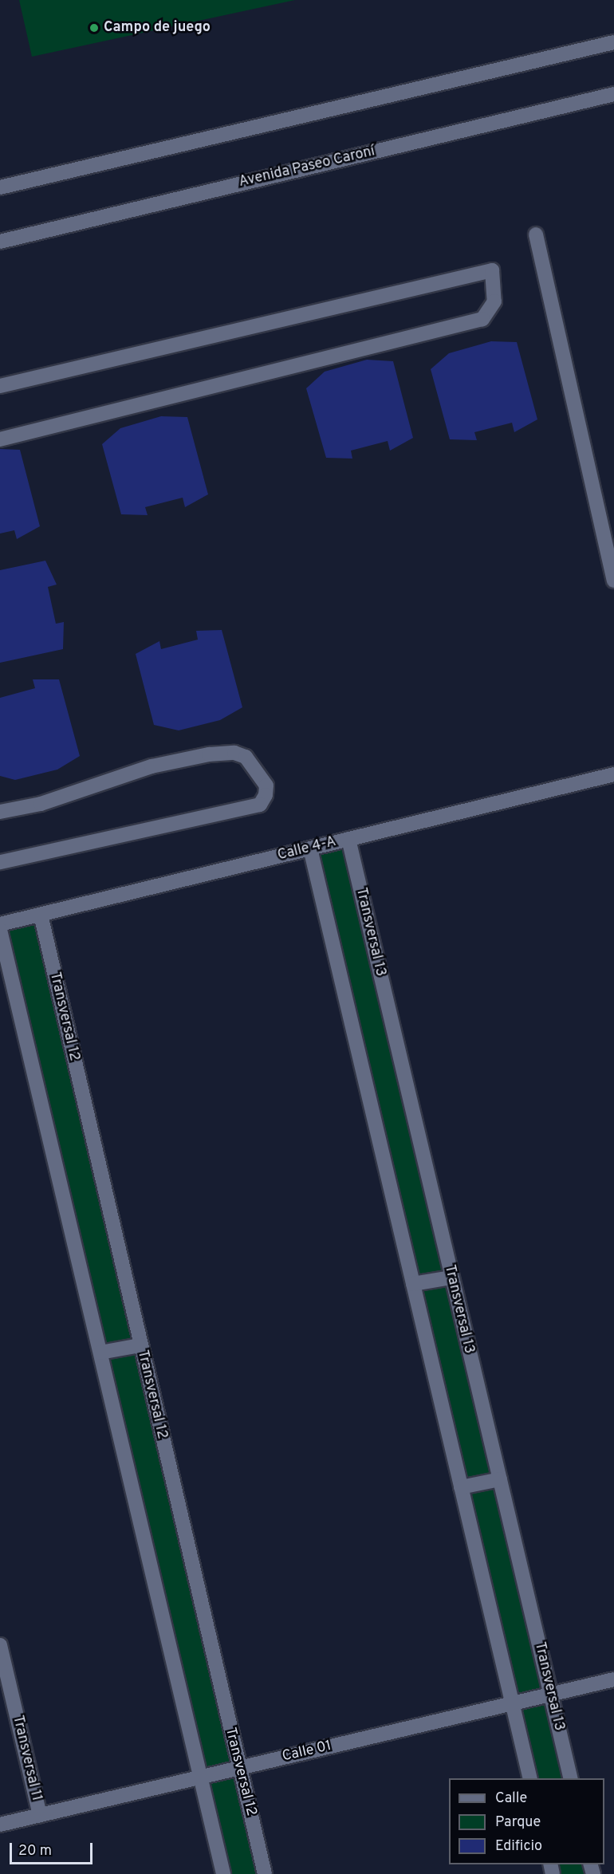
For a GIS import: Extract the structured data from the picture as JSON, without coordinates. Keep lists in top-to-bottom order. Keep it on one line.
{"streets":{"street":["Avenida Paseo Caroní","Calle 4-A","Transversal 13","Transversal 12","Calle 01","Transversal 11"]},"crossings":[["Calle 4-A","Transversal 13"],["Calle 4-A","Transversal 12"],["Transversal 13","Calle 01"],["Transversal 12","Calle 01"],["Calle 01","Transversal 11"]],"places":["Campo de juego"],"legend":["Calle","Parque","Edificio"],"scale_bar":"20 m"}
